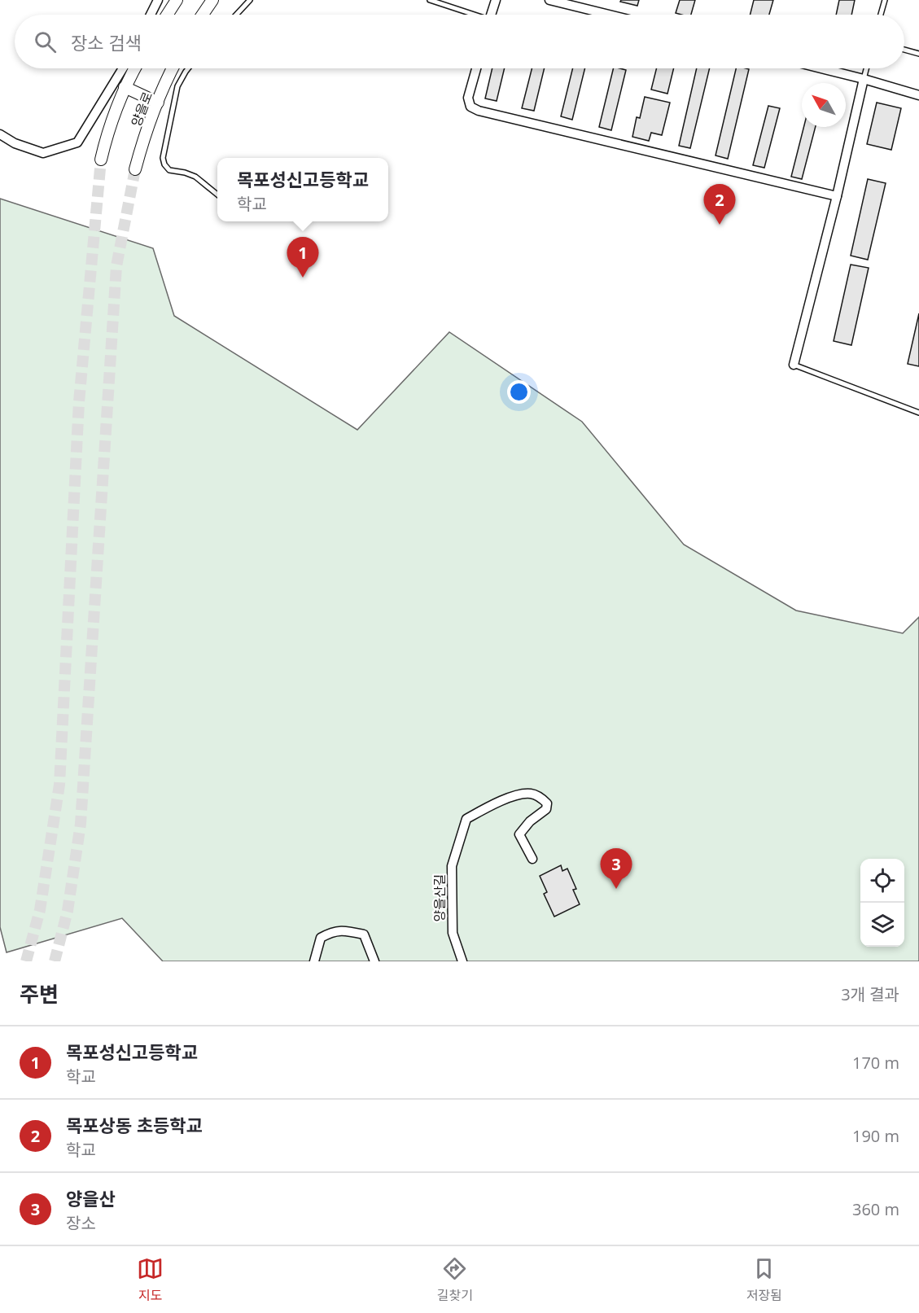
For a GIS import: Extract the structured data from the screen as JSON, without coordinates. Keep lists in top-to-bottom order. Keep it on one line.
{"streets":{"street":["양을로","양을산길"]},"north":"top left","page":{"search":"장소 검색","popup":["목포성신고등학교","학교"],"pins":["2","1","3"],"heading":["주변","3개 결과"],"list":[{"mark":"1","name":"목포성신고등학교","note":"학교","value":"170 m"},{"mark":"2","name":"목포상동 초등학교","note":"학교","value":"190 m"},{"mark":"3","name":"양을산","note":"장소","value":"360 m"}],"nav":["지도","길찾기","저장됨"]}}
